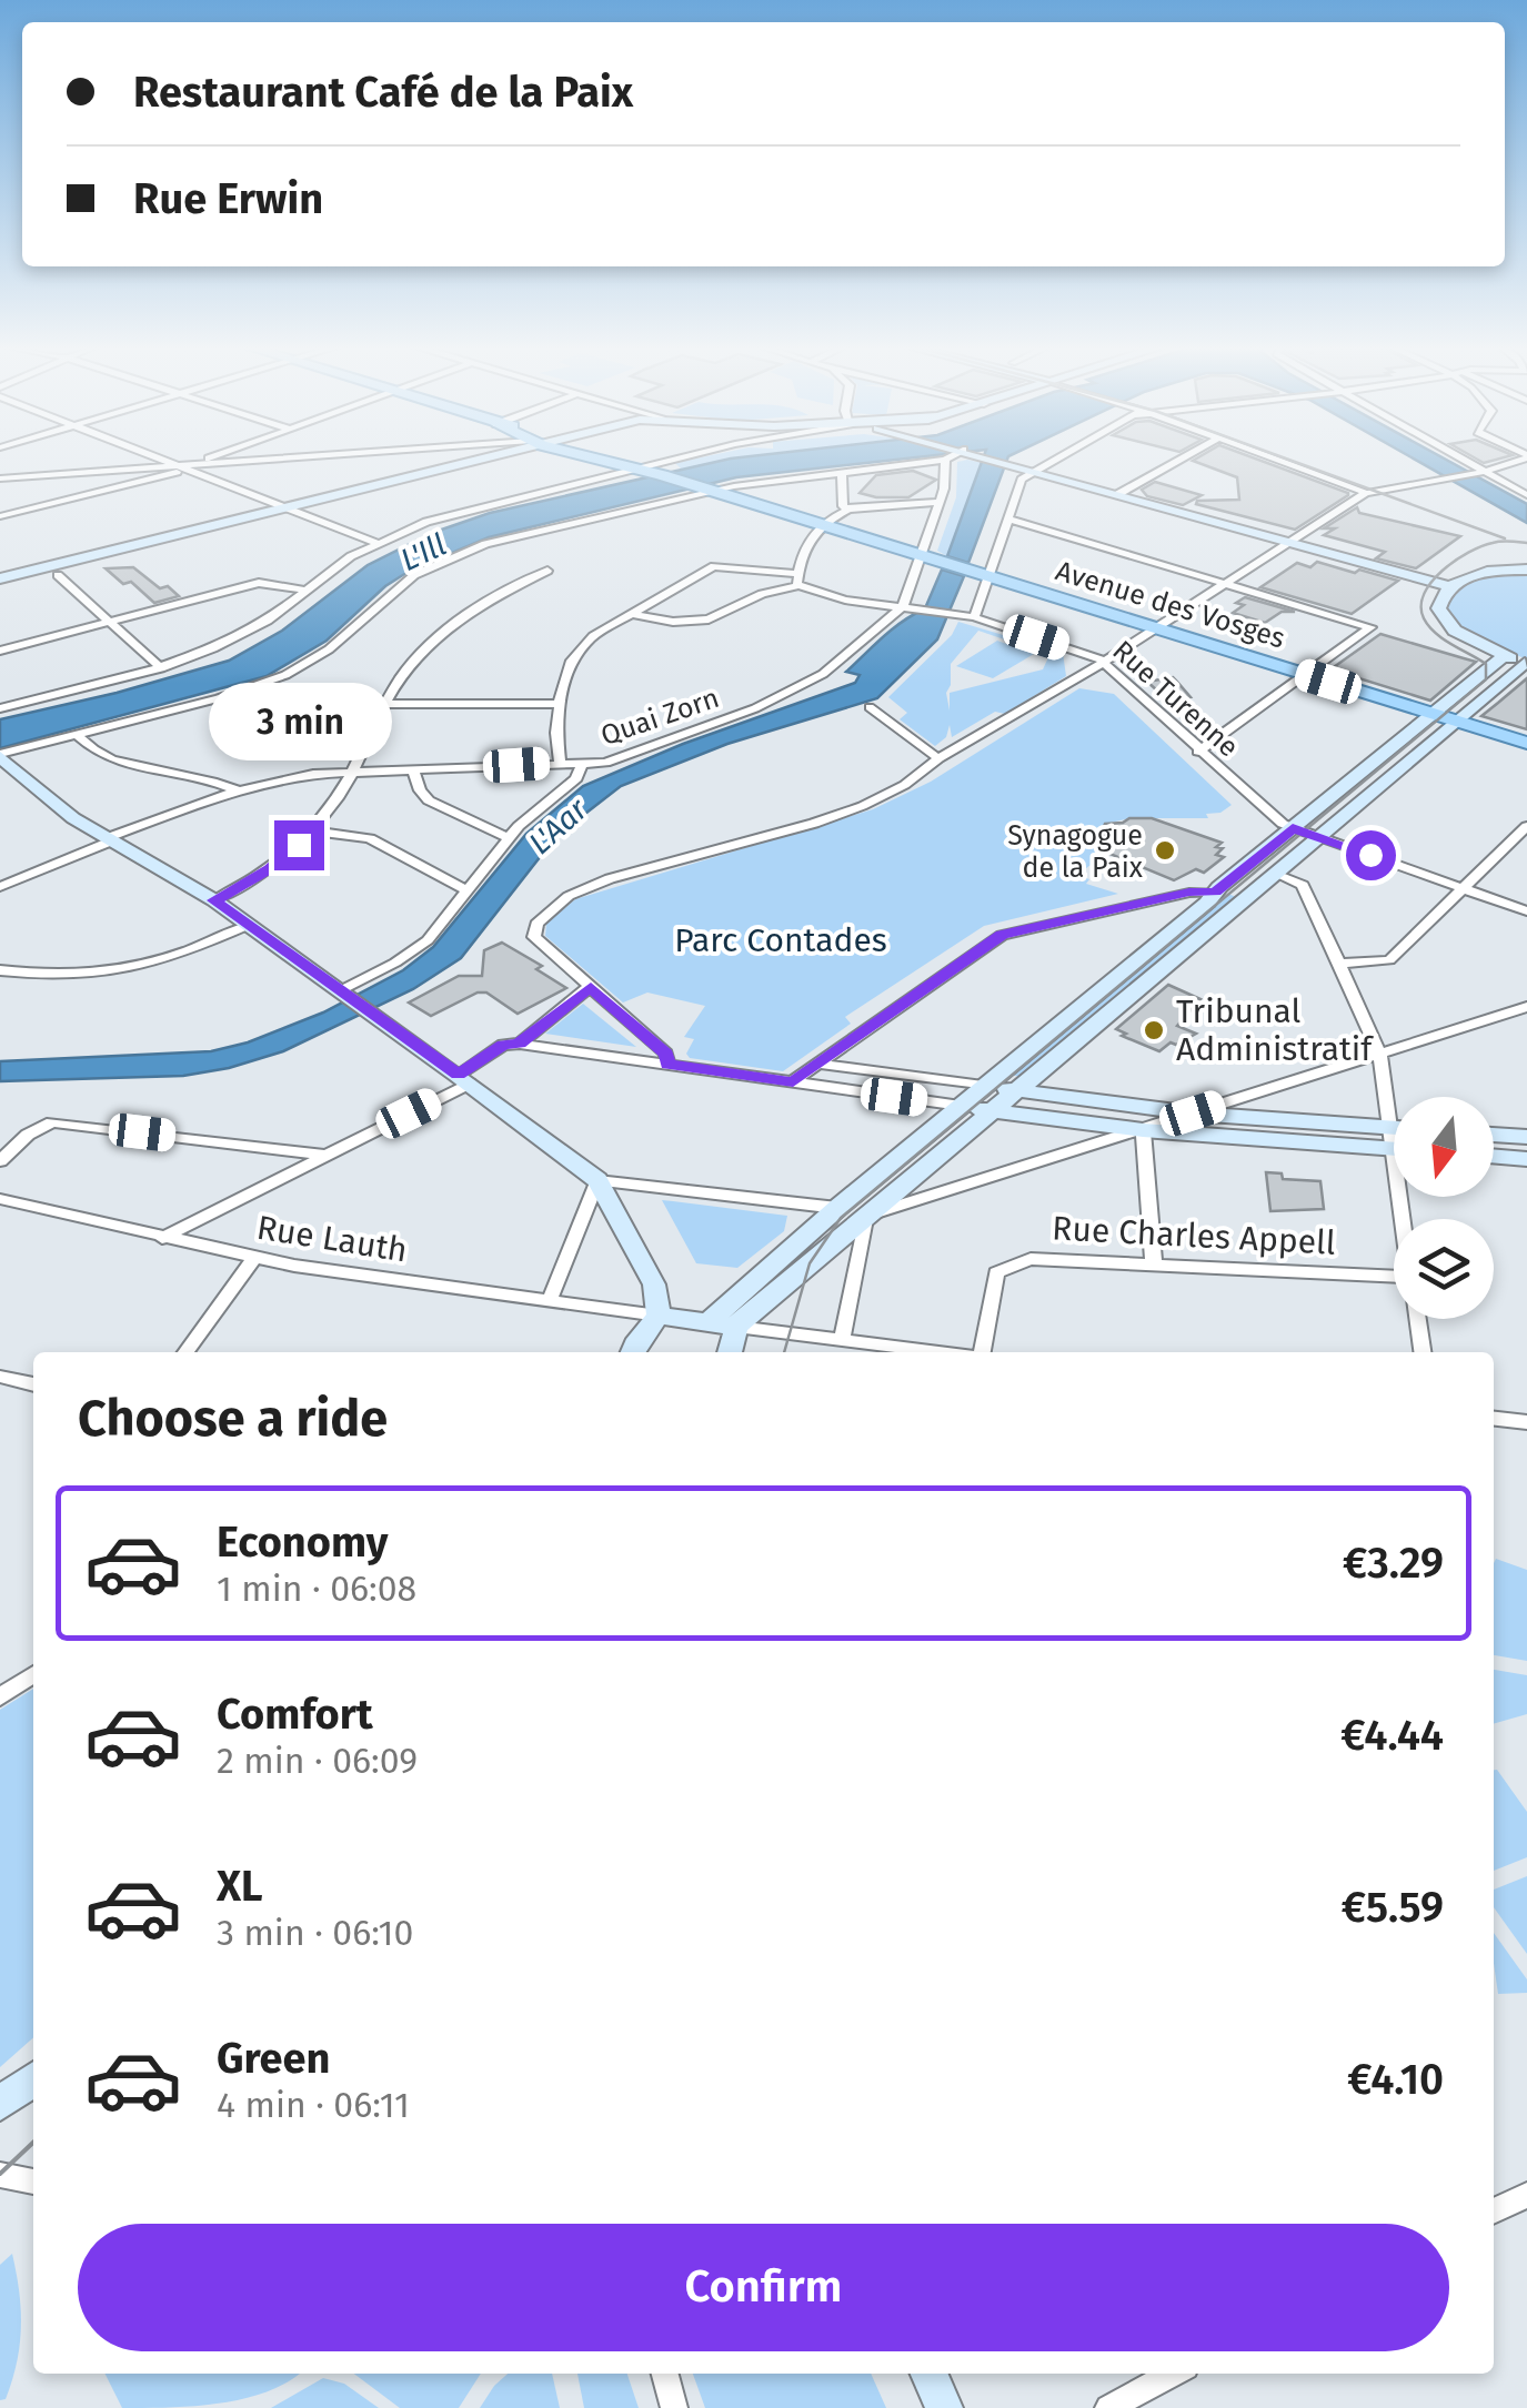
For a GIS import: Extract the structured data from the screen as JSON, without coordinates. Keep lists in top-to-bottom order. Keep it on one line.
{"streets":{"main road":["Avenue des Vosges"],"street":["Rue Turenne","Quai Zorn","Rue Charles Appell","Rue Lauth"]},"crossings":[["Avenue des Vosges","Quai Zorn"],["Rue Turenne","Quai Zorn"]],"water":["L'Ill","L'Aar"],"parks":["Parc Contades"],"places":["Synagogue de la Paix","Tribunal Administratif"],"north":"bottom","page":{"banner":["Restaurant Café de la Paix","Rue Erwin"],"bubble":"3 min","heading":"Choose a ride","list":[{"name":"Economy","note":"1 min · 06:08","value":"€3.29"},{"name":"Comfort","note":"2 min · 06:09","value":"€4.44"},{"name":"XL","note":"3 min · 06:10","value":"€5.59"},{"name":"Green","note":"4 min · 06:11","value":"€4.10"}],"buttons":"Confirm"}}
